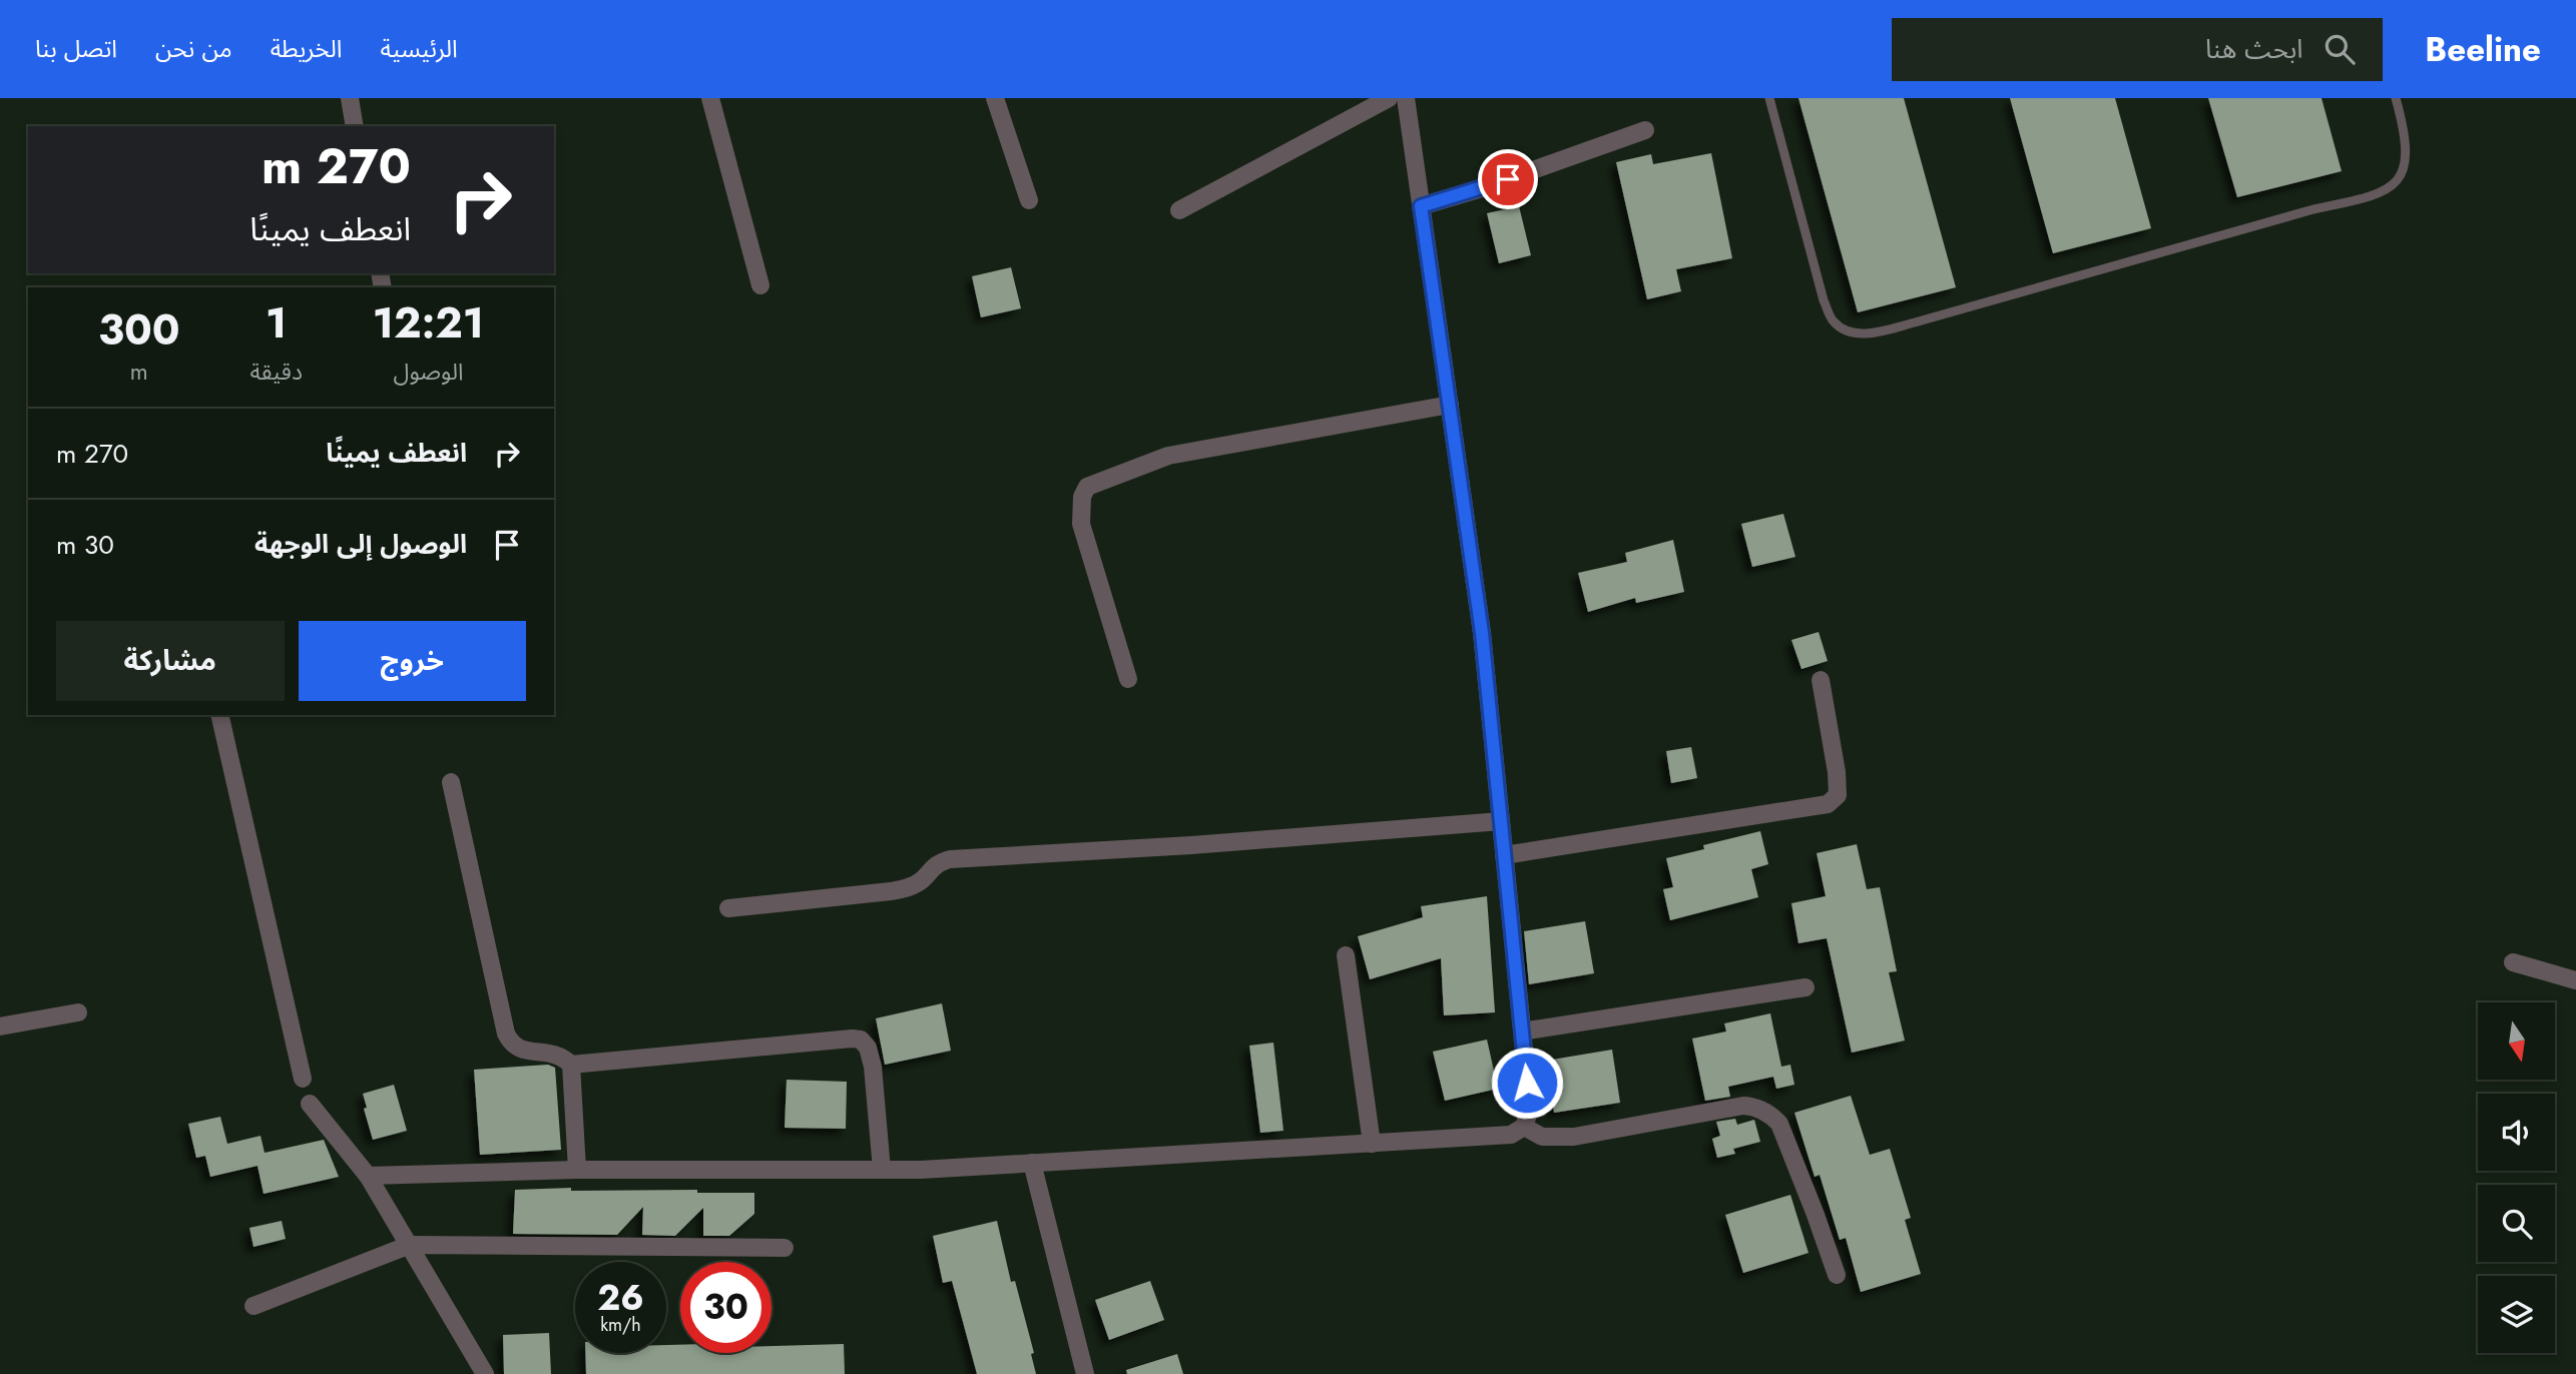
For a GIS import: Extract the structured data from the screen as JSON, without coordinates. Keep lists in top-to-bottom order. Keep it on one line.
{"north":"bottom","page":{"header":"Beeline","search":"ابحث هنا","nav":["الرئيسية","الخريطة","من نحن","اتصل بنا"],"turn":["270 m","انعطف يمينًا"],"eta":["12:21","الوصول","1","دقيقة","300","m"],"list":[{"name":"انعطف يمينًا","value":"270 m"},{"name":"الوصول إلى الوجهة","value":"30 m"}],"buttons":["خروج","مشاركة"],"speed":"26 km/h","limit":"30"}}
